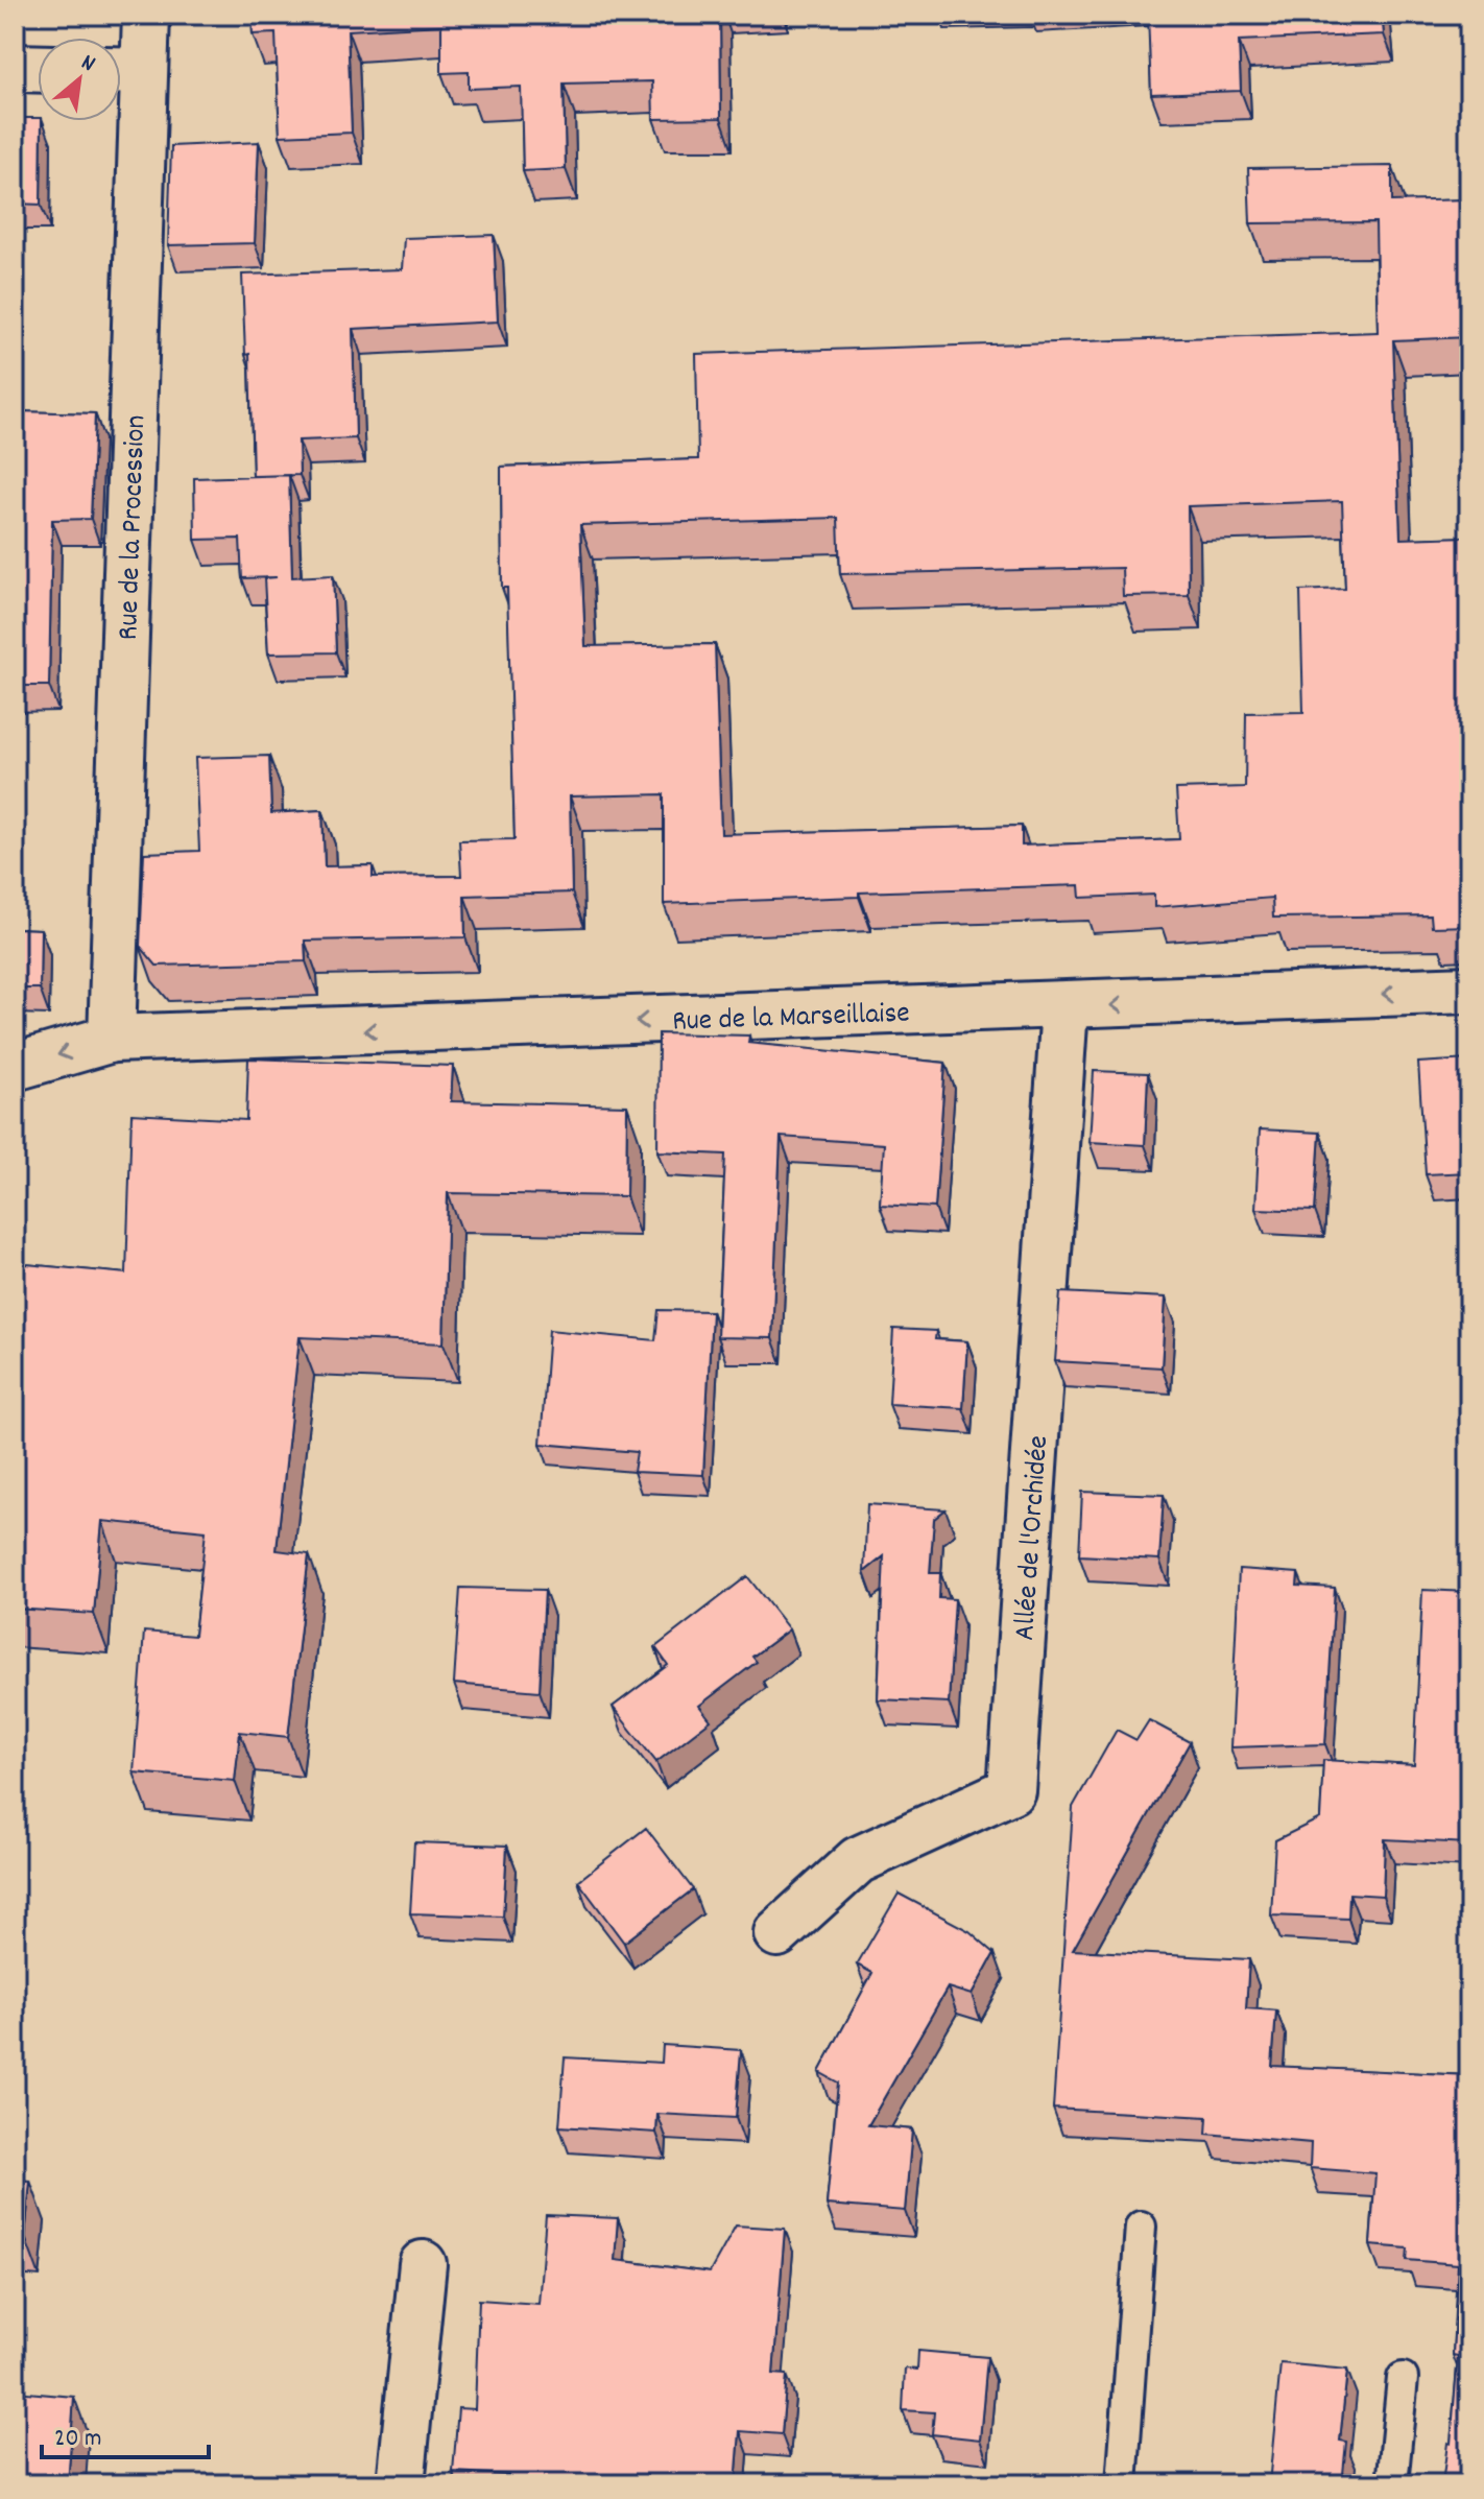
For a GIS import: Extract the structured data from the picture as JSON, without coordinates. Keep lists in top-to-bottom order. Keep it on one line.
{"streets":{"street":["Rue de la Procession","Rue de la Marseillaise","Allée de l'Orchidée"]},"crossings":[["Rue de la Procession","Rue de la Marseillaise"],["Rue de la Marseillaise","Allée de l'Orchidée"]],"one_way":["Rue de la Marseillaise"],"scale_bar":"20 m","north":"top right"}
